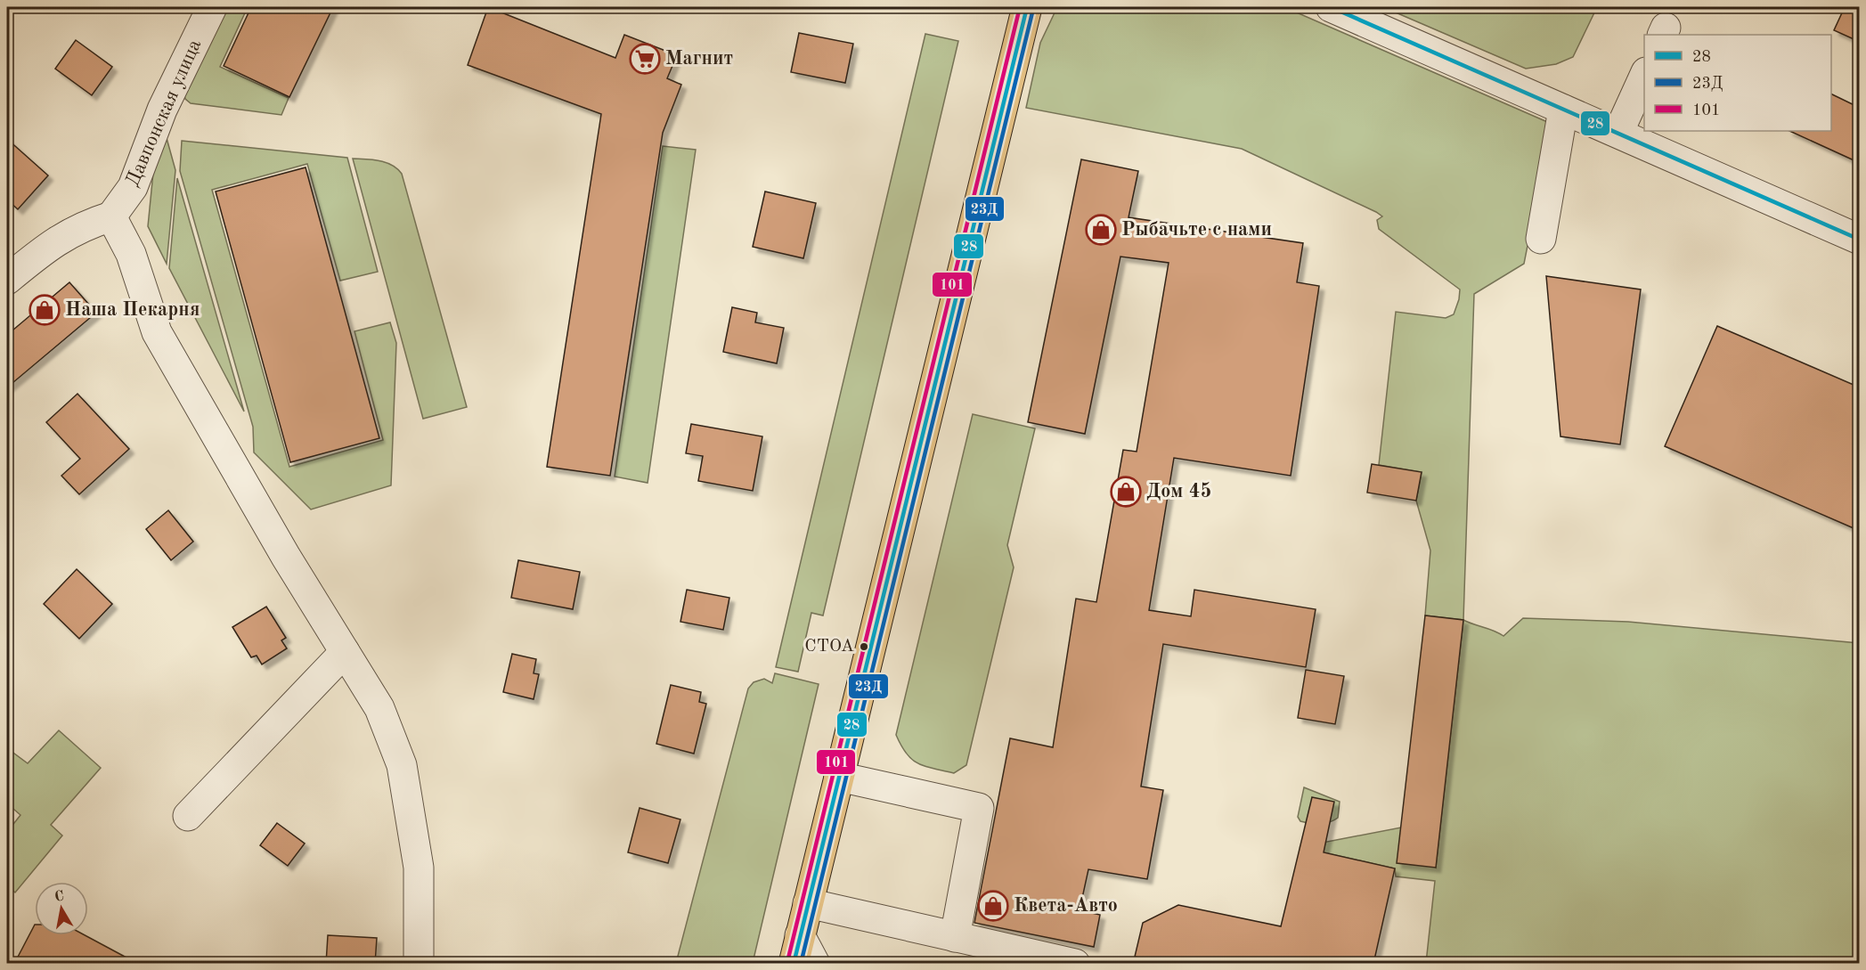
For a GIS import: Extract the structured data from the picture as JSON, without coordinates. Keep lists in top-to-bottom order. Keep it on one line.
{"streets":{"street":["Давпонская улица"]},"places":{"supermarket":["Магнит"],"shop":["Рыбачьте с нами","Наша Пекарня","Дом 45","Квета-Авто"],"other":["СТОА"]},"lines":["transit line 28","transit line 101","transit line 23Д"],"legend":["28","23Д","101"],"north":"top"}
